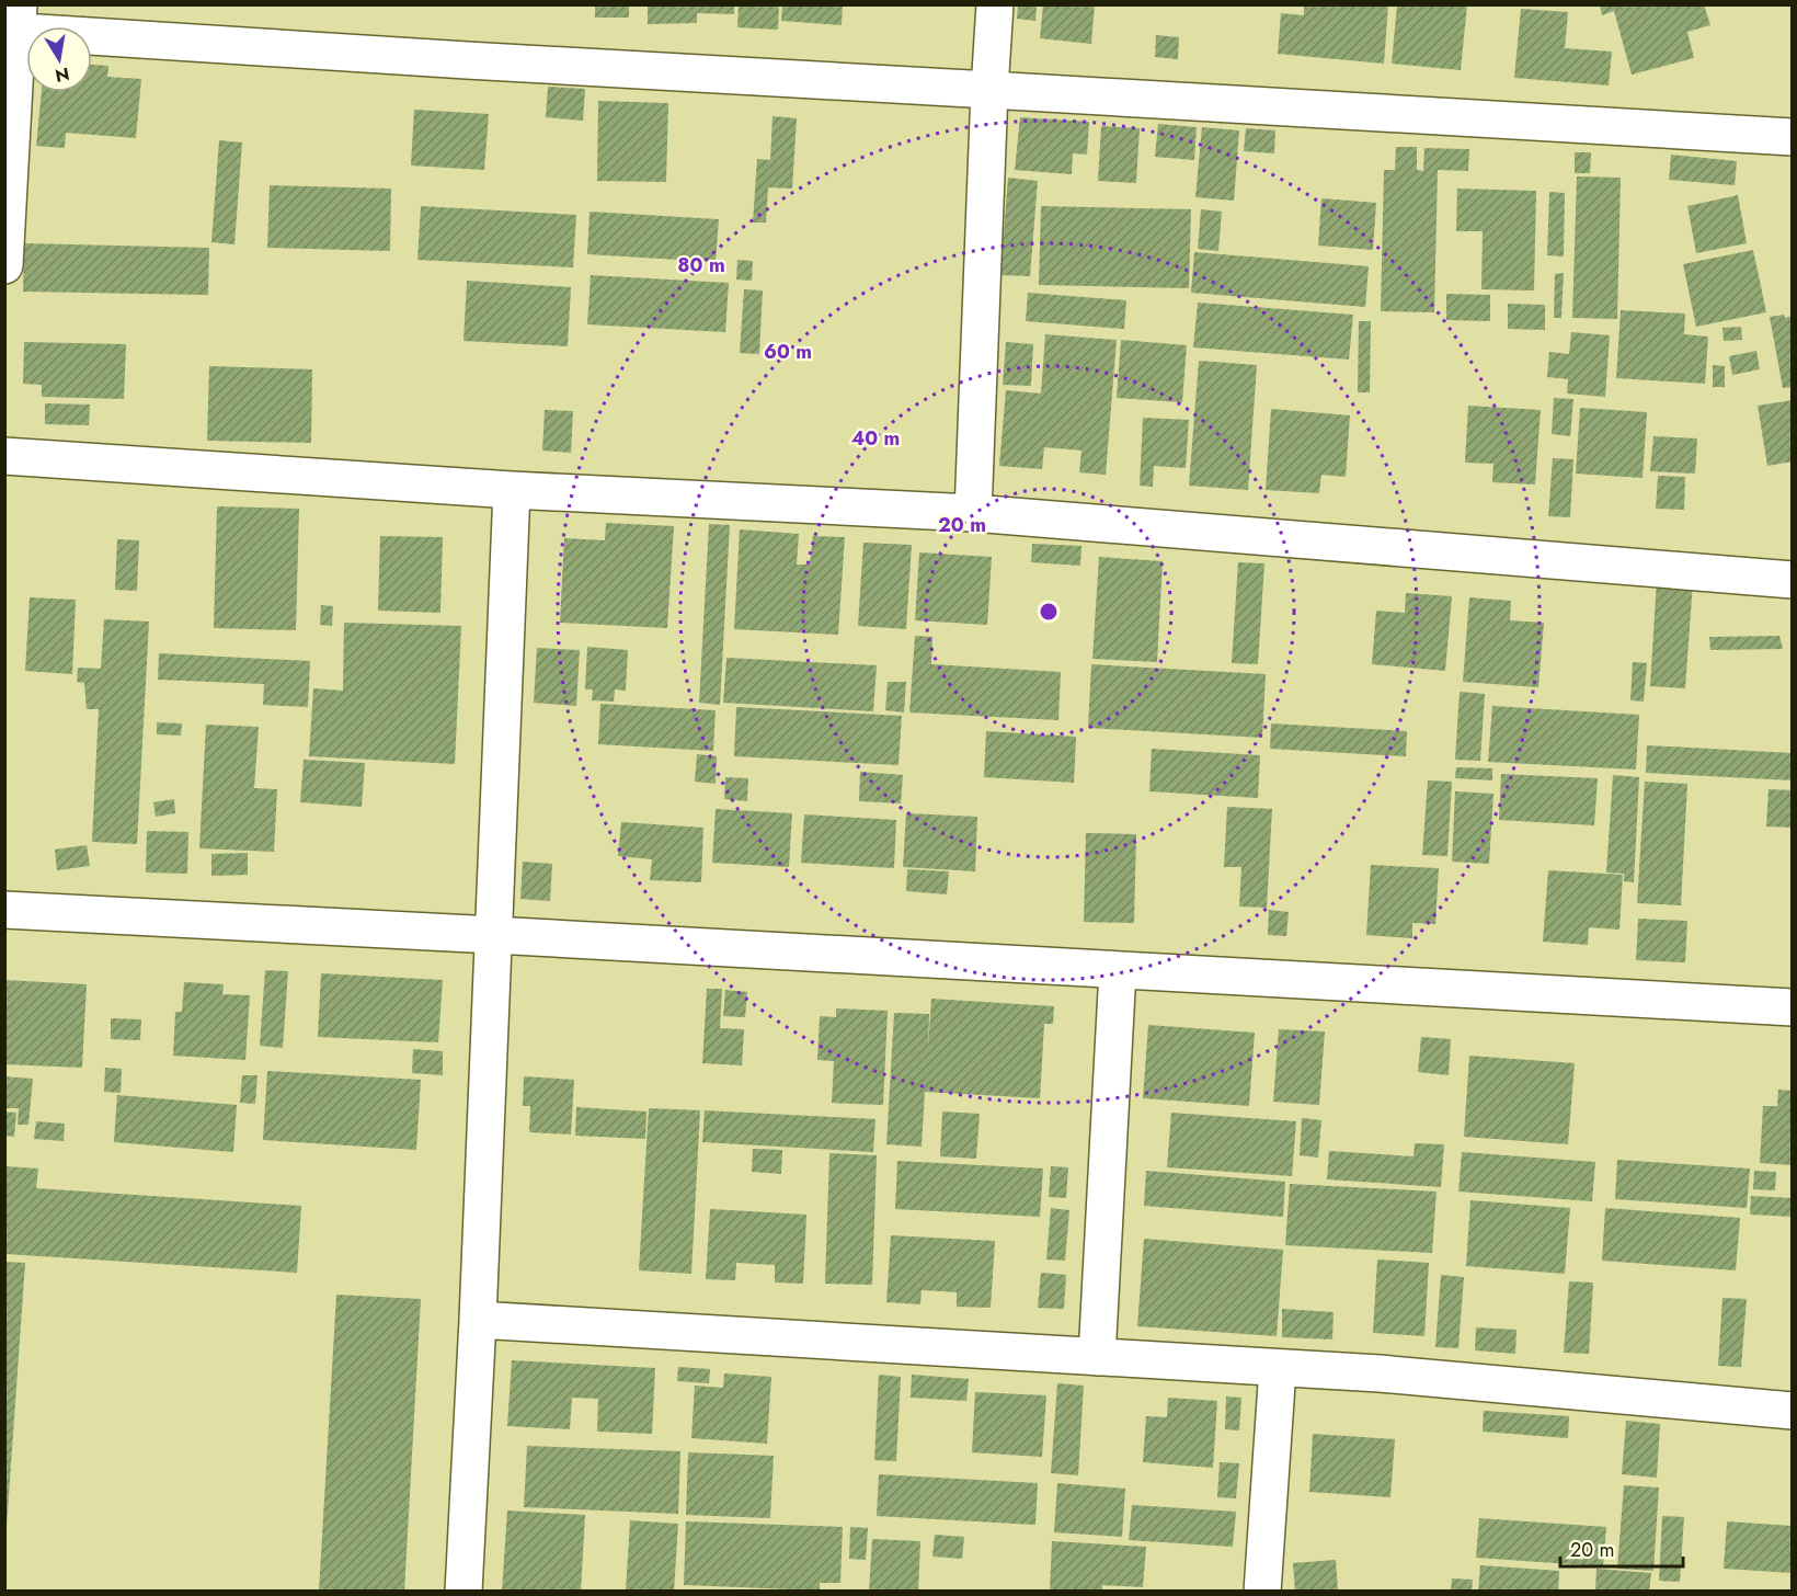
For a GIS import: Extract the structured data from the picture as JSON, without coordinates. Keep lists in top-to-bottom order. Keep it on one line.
{"scale_bar":"20 m","north":"bottom","rings":["80 m","60 m","40 m","20 m"]}
